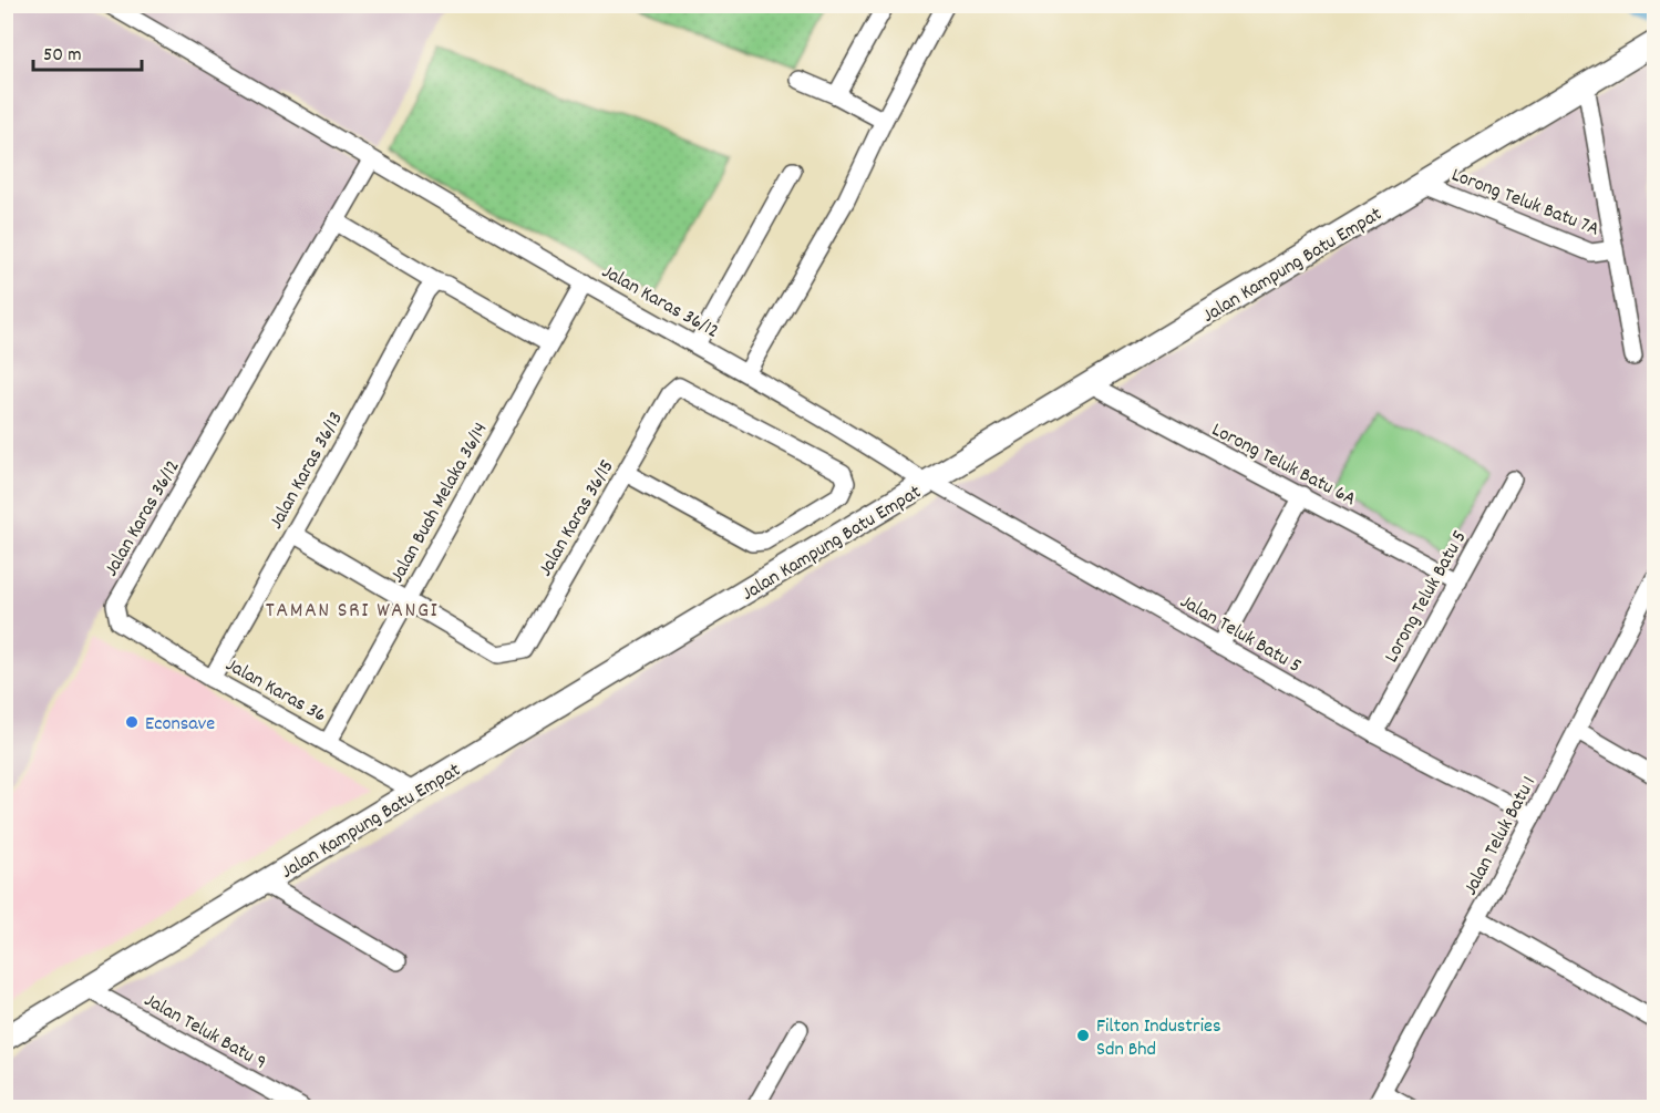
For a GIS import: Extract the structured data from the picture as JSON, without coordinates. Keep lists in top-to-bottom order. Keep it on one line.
{"streets":{"main road":["Jalan Kampung Batu Empat"],"street":["Lorong Teluk Batu 7A","Jalan Karas 36/12","Lorong Teluk Batu 6A","Jalan Karas 36/13","Jalan Buah Melaka 36/14","Jalan Karas 36/15","Lorong Teluk Batu 5","Jalan Teluk Batu 5","Jalan Karas 36","Jalan Teluk Batu 1","Jalan Teluk Batu 9"]},"crossings":[["Lorong Teluk Batu 7A","Jalan Kampung Batu Empat"],["Jalan Kampung Batu Empat","Jalan Karas 36/12"],["Jalan Kampung Batu Empat","Lorong Teluk Batu 6A"],["Jalan Kampung Batu Empat","Jalan Teluk Batu 5"],["Jalan Kampung Batu Empat","Jalan Karas 36"],["Jalan Kampung Batu Empat","Jalan Teluk Batu 9"],["Jalan Karas 36/12","Jalan Buah Melaka 36/14"],["Jalan Karas 36/12","Jalan Teluk Batu 5"],["Jalan Karas 36/12","Jalan Karas 36"],["Lorong Teluk Batu 6A","Lorong Teluk Batu 5"],["Jalan Karas 36/13","Jalan Karas 36"],["Jalan Buah Melaka 36/14","Jalan Karas 36/15"],["Jalan Buah Melaka 36/14","Jalan Karas 36"],["Lorong Teluk Batu 5","Jalan Teluk Batu 5"],["Jalan Teluk Batu 5","Jalan Teluk Batu 1"]],"districts":["TAMAN SRI WANGI"],"places":["Econsave","Filton Industries Sdn Bhd"],"scale_bar":"50 m"}
